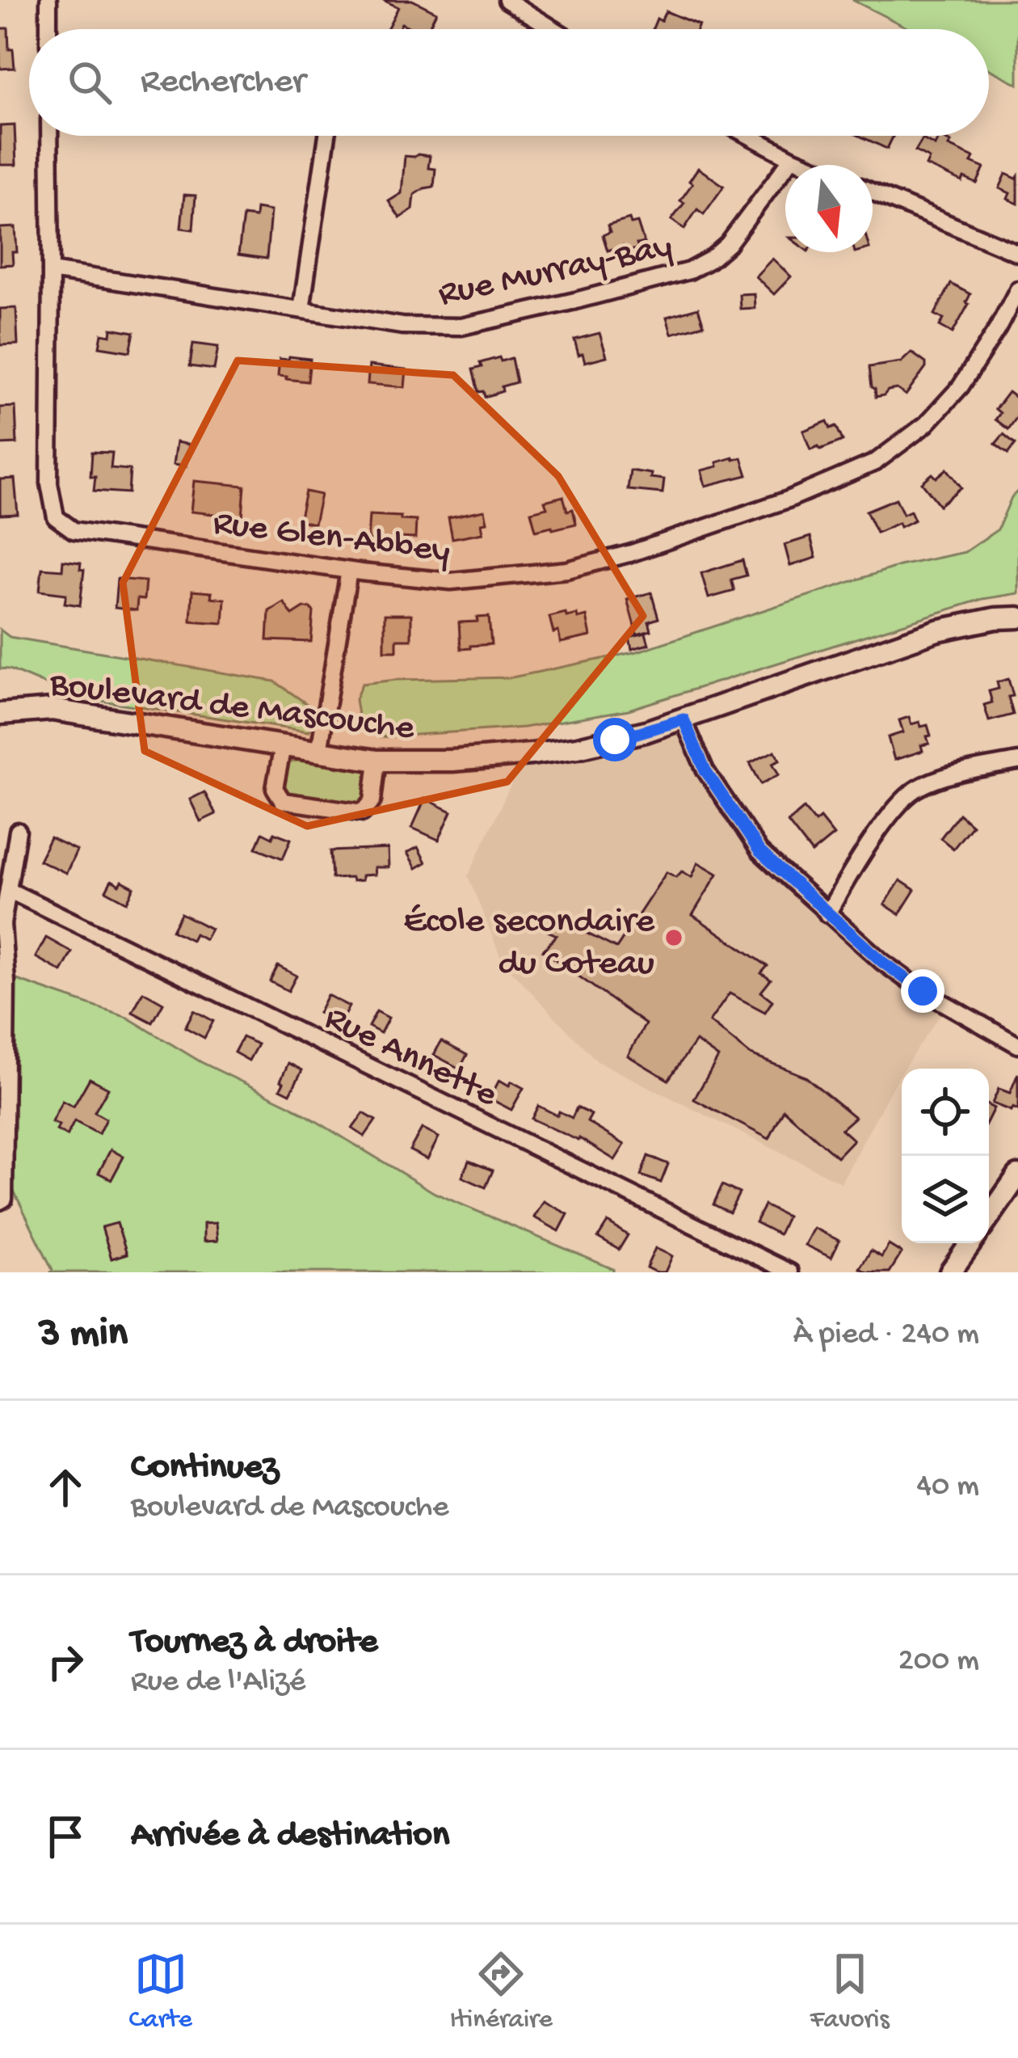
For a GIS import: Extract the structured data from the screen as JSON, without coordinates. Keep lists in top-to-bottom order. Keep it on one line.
{"streets":{"street":["Rue Murray-Bay","Rue Glen-Abbey","Boulevard de Mascouche","Rue Annette"]},"crossings":[["Rue Murray-Bay","Rue Glen-Abbey"]],"places":["École secondaire du Coteau"],"north":"bottom","page":{"search":"Rechercher","heading":["3 min","À pied · 240 m"],"list":[["Continuez","Boulevard de Mascouche","40 m"],["Tournez à droite","Rue de l'Alizé","200 m"],"Arrivée à destination"],"nav":["Carte","Itinéraire","Favoris"]}}
